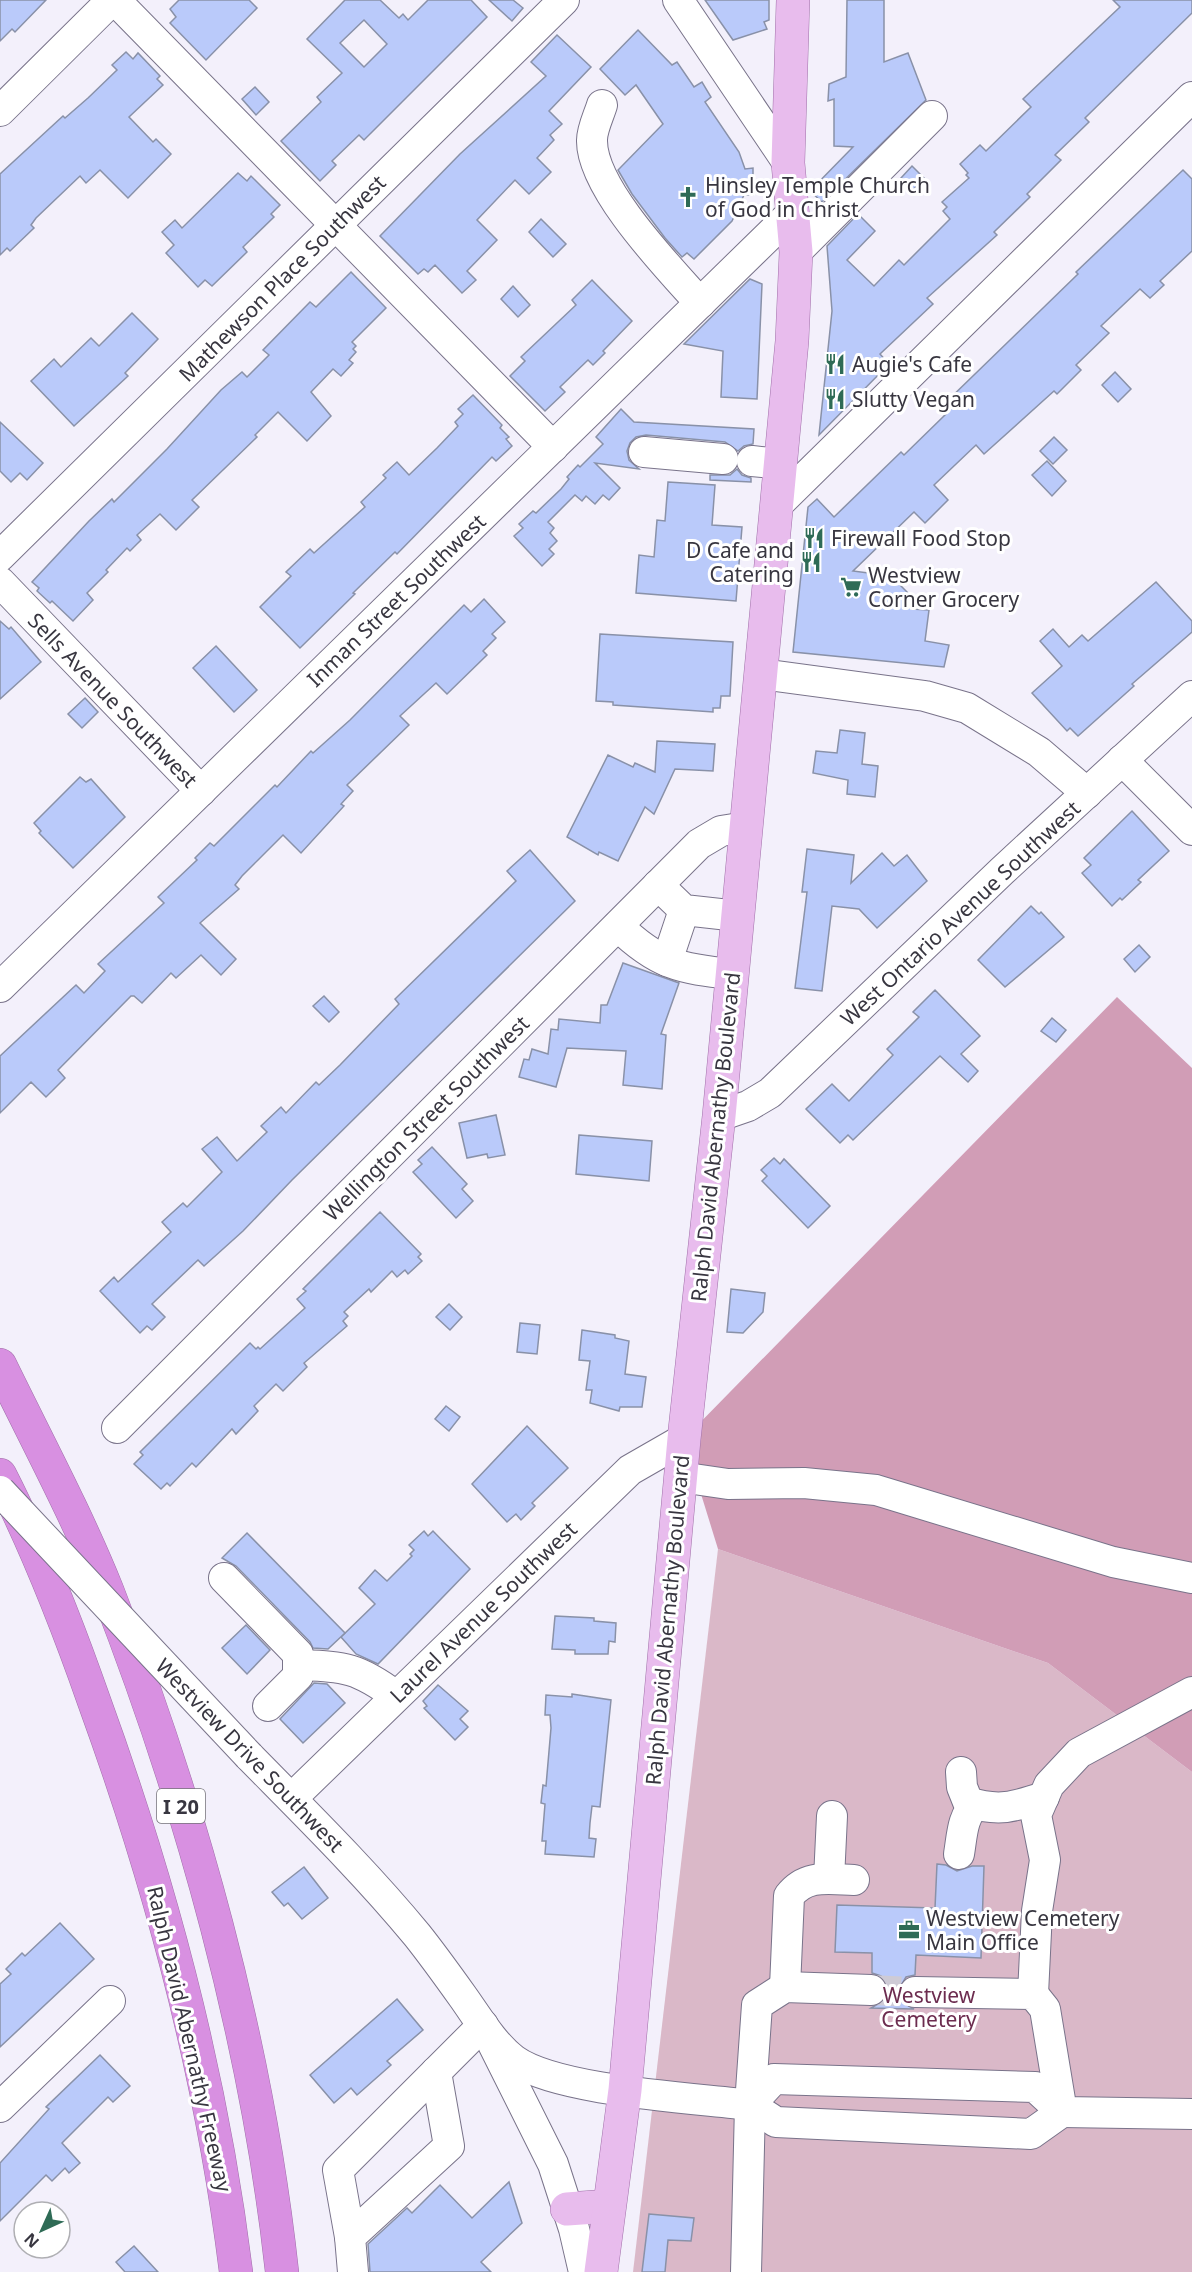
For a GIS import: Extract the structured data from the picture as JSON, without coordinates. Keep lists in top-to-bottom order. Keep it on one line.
{"streets":{"highway":["I 20","Ralph David Abernathy Freeway"],"main road":["Ralph David Abernathy Boulevard"],"street":["Mathewson Place Southwest","Inman Street Southwest","Sells Avenue Southwest","West Ontario Avenue Southwest","Wellington Street Southwest","Laurel Avenue Southwest","Westview Drive Southwest"]},"crossings":[["Inman Street Southwest","Sells Avenue Southwest"],["Inman Street Southwest","Ralph David Abernathy Boulevard"],["West Ontario Avenue Southwest","Ralph David Abernathy Boulevard"],["Wellington Street Southwest","Ralph David Abernathy Boulevard"],["Ralph David Abernathy Boulevard","Laurel Avenue Southwest"],["Ralph David Abernathy Boulevard","Westview Drive Southwest"],["Laurel Avenue Southwest","Westview Drive Southwest"]],"parks":["Westview Cemetery"],"places":{"church":["Hinsley Temple Church of God in Christ"],"restaurant":["Augie's Cafe","Slutty Vegan","Firewall Food Stop","D Cafe and Catering"],"supermarket":["Westview Corner Grocery"],"office":["Westview Cemetery Main Office"]},"north":"bottom left"}
